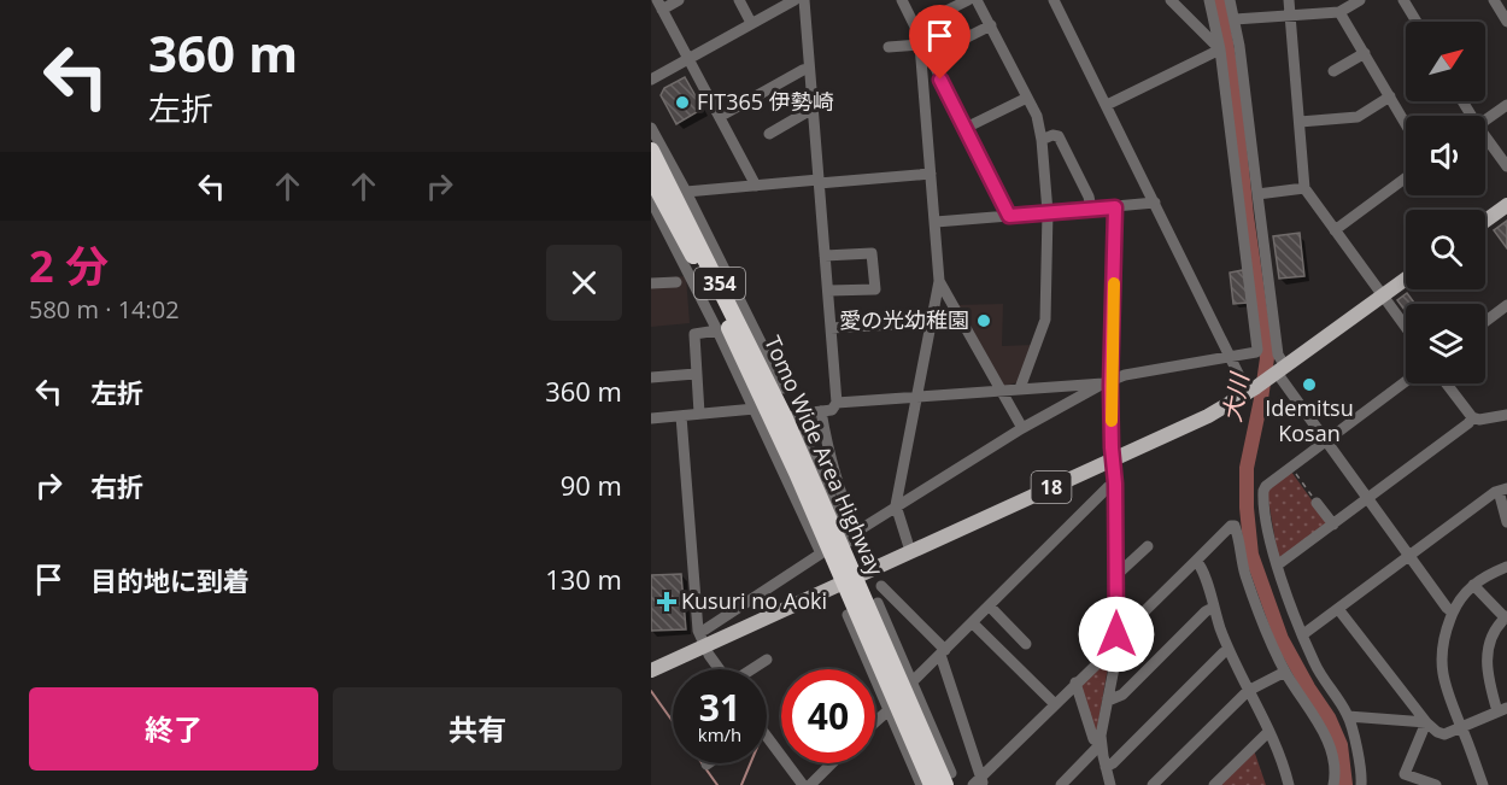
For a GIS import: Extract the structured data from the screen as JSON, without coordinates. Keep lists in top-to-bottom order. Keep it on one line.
{"streets":{"highway":["354","Tomo Wide Area Highway"],"main road":["18"]},"crossings":[["Tomo Wide Area Highway","18"]],"water":["大川"],"places":{"other":["FIT365 伊勢崎","愛の光幼稚園","Idemitsu Kosan"],"health":["Kusuri no Aoki"]},"north":"top right","page":{"turn":["360 m","左折"],"heading":["2 分","580 m · 14:02"],"list":[{"name":"左折","value":"360 m"},{"name":"右折","value":"90 m"},{"name":"目的地に到着","value":"130 m"}],"speed":"31 km/h","limit":"40","buttons":["終了","共有"]}}
